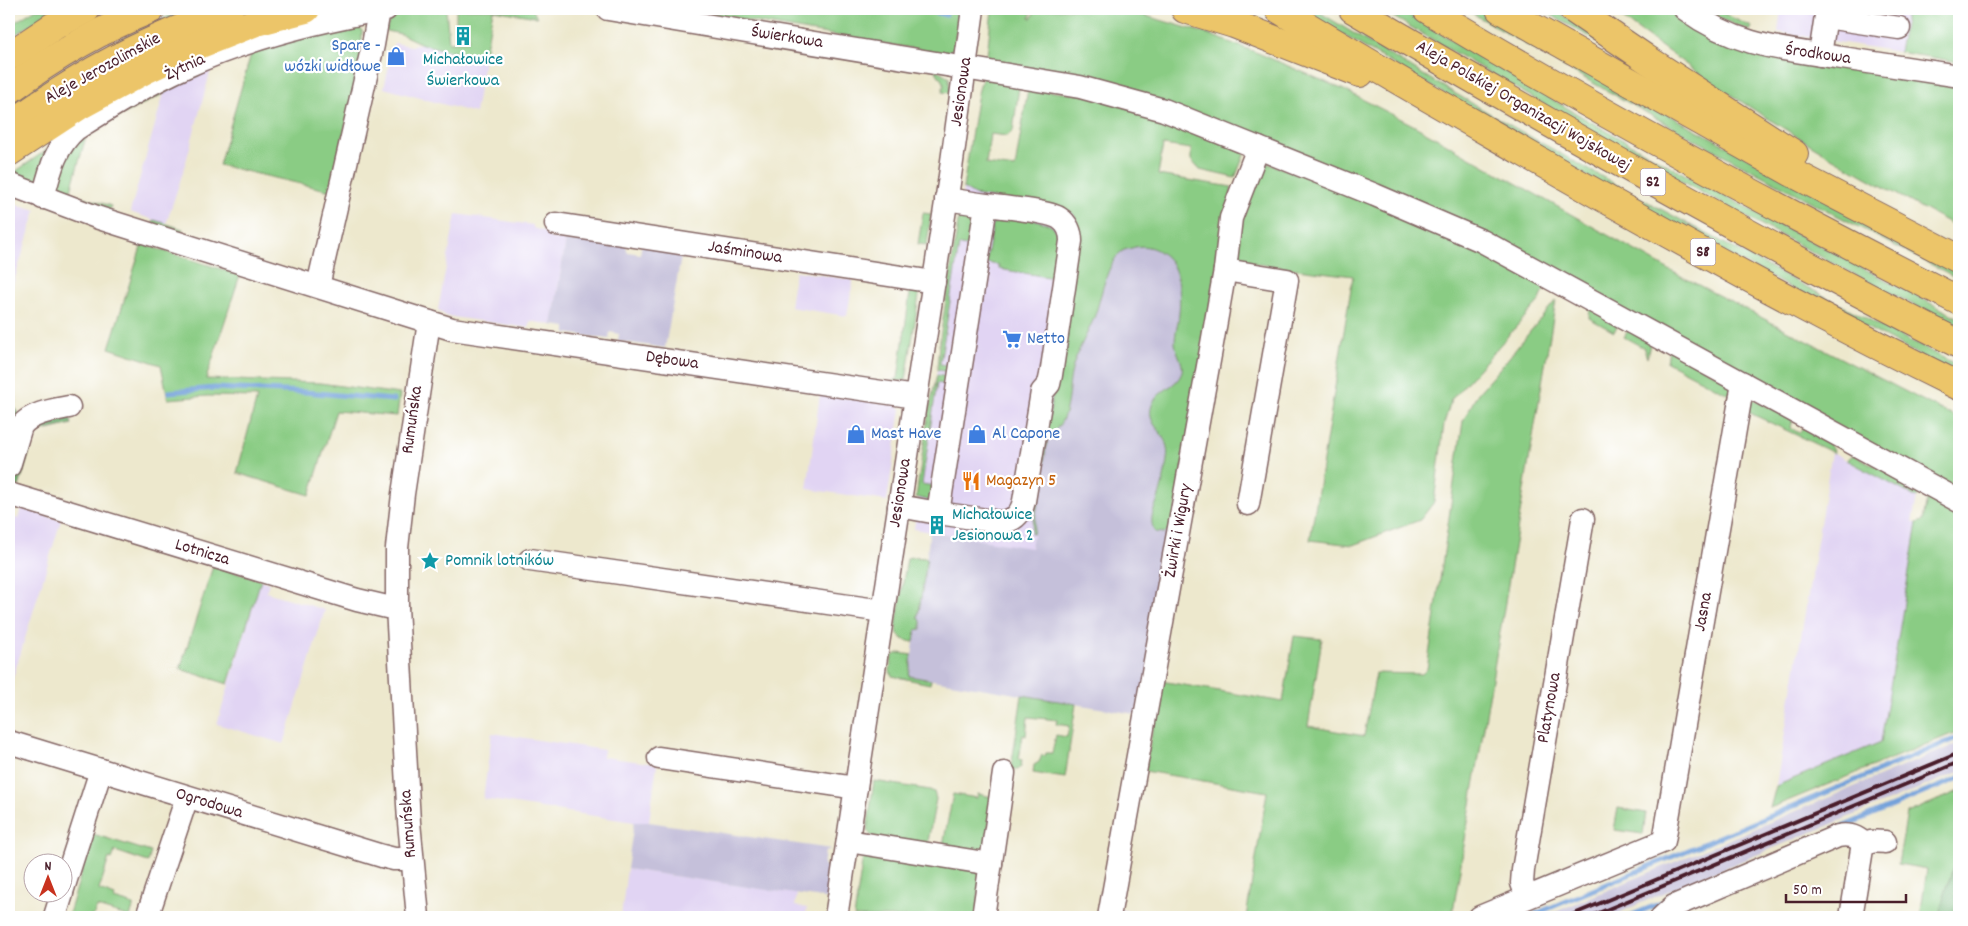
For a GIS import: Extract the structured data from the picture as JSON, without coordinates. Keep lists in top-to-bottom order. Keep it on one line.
{"streets":{"main road":["Aleje Jerozolimskie","Aleja Polskiej Organizacji Wojskowej","S2","S8"],"street":["Świerkowa","Środkowa","Żytnia","Jesionowa","Jaśminowa","Dębowa","Rumuńska","Żwirki i Wigury","Lotnicza","Jasna","Platynowa","Ogrodowa"]},"crossings":[["Świerkowa","Jesionowa"],["Świerkowa","Żwirki i Wigury"],["Świerkowa","Jasna"],["Jesionowa","Jaśminowa"],["Jesionowa","Dębowa"],["Dębowa","Rumuńska"],["Rumuńska","Lotnicza"],["Rumuńska","Ogrodowa"],["Jasna","Platynowa"]],"places":{"building":["Michałowice Świerkowa","Michałowice Jesionowa 2"],"shop":["Spare - wózki widłowe","Mast Have","Al Capone"],"supermarket":["Netto"],"restaurant":["Magazyn 5"],"place":["Pomnik lotników"]},"scale_bar":"50 m","north":"top"}
